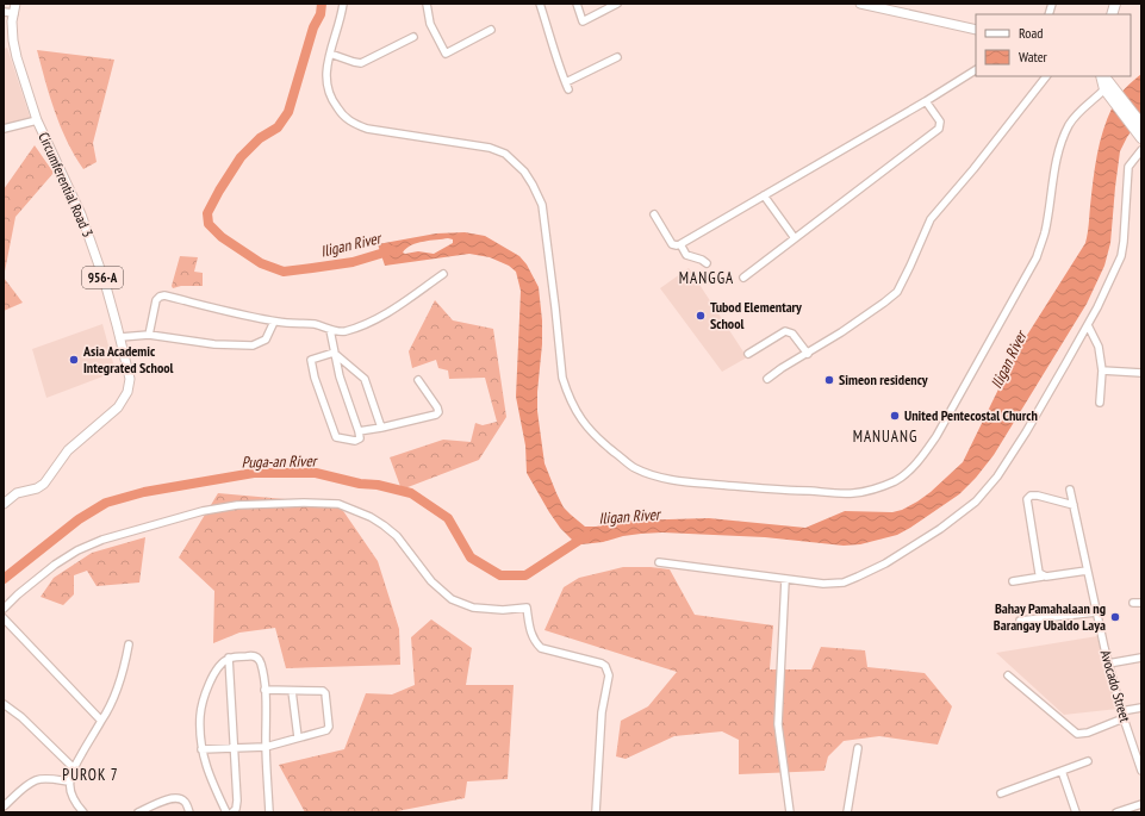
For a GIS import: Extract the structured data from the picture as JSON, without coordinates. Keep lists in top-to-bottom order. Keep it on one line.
{"streets":{"main road":["Circumferential Road 3","956-A"],"street":["Avocado Street"]},"districts":["MANGGA","MANUANG","PUROK 7"],"water":["Iligan River","Puga-an River"],"places":["Tubod Elementary School","Asia Academic Integrated School","Simeon residency","United Pentecostal Church","Bahay Pamahalaan ng Barangay Ubaldo Laya"],"legend":["Road","Water"]}
